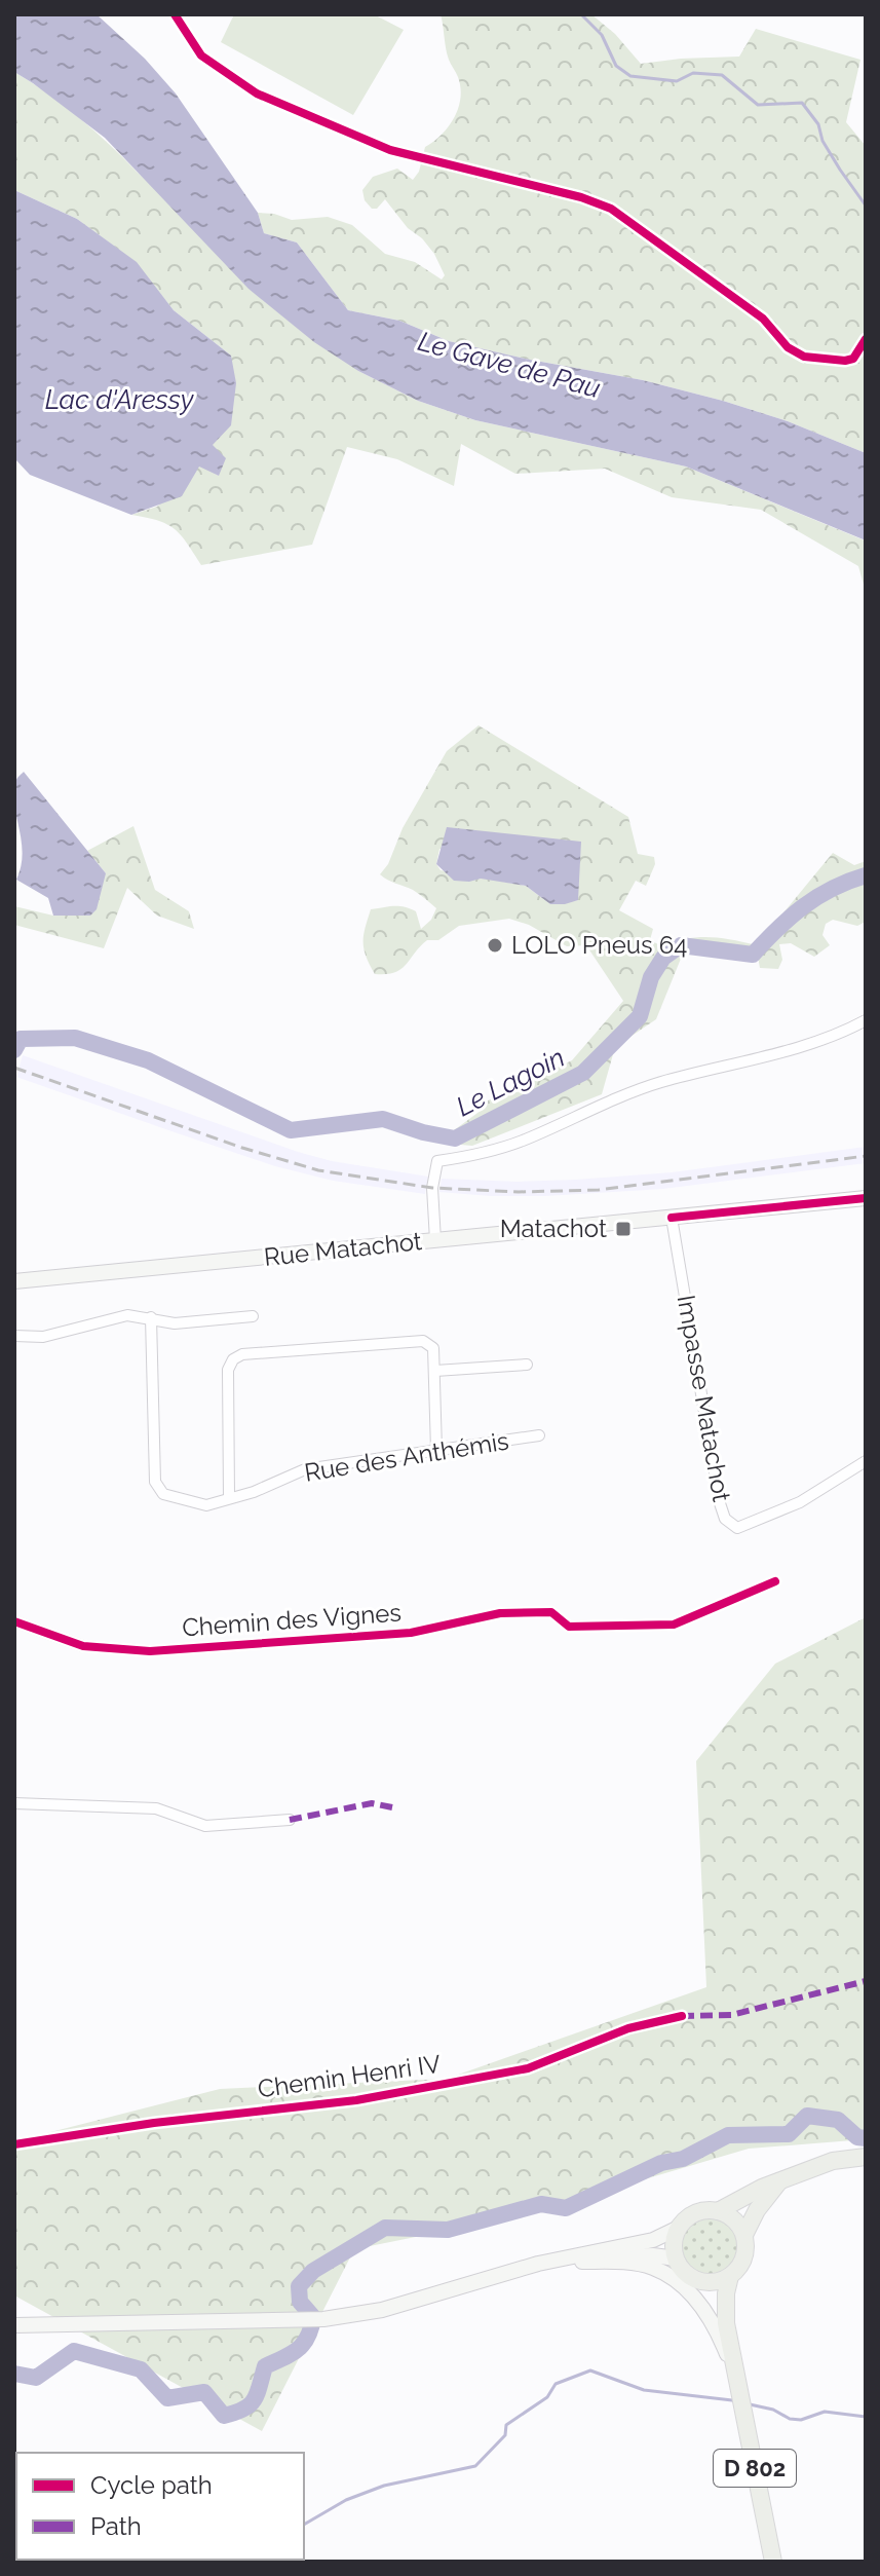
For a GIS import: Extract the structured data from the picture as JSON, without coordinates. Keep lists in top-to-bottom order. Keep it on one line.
{"streets":{"main road":["Rue Matachot","D 802"],"street":["Impasse Matachot","Rue des Anthémis","Chemin des Vignes","Chemin Henri IV"]},"crossings":[["Rue Matachot","Impasse Matachot"]],"water":["Le Gave de Pau","Lac d'Aressy","Le Lagoin"],"places":{"other":["LOLO Pneus 64"],"transit":["Matachot"]},"legend":["Cycle path","Path"]}
